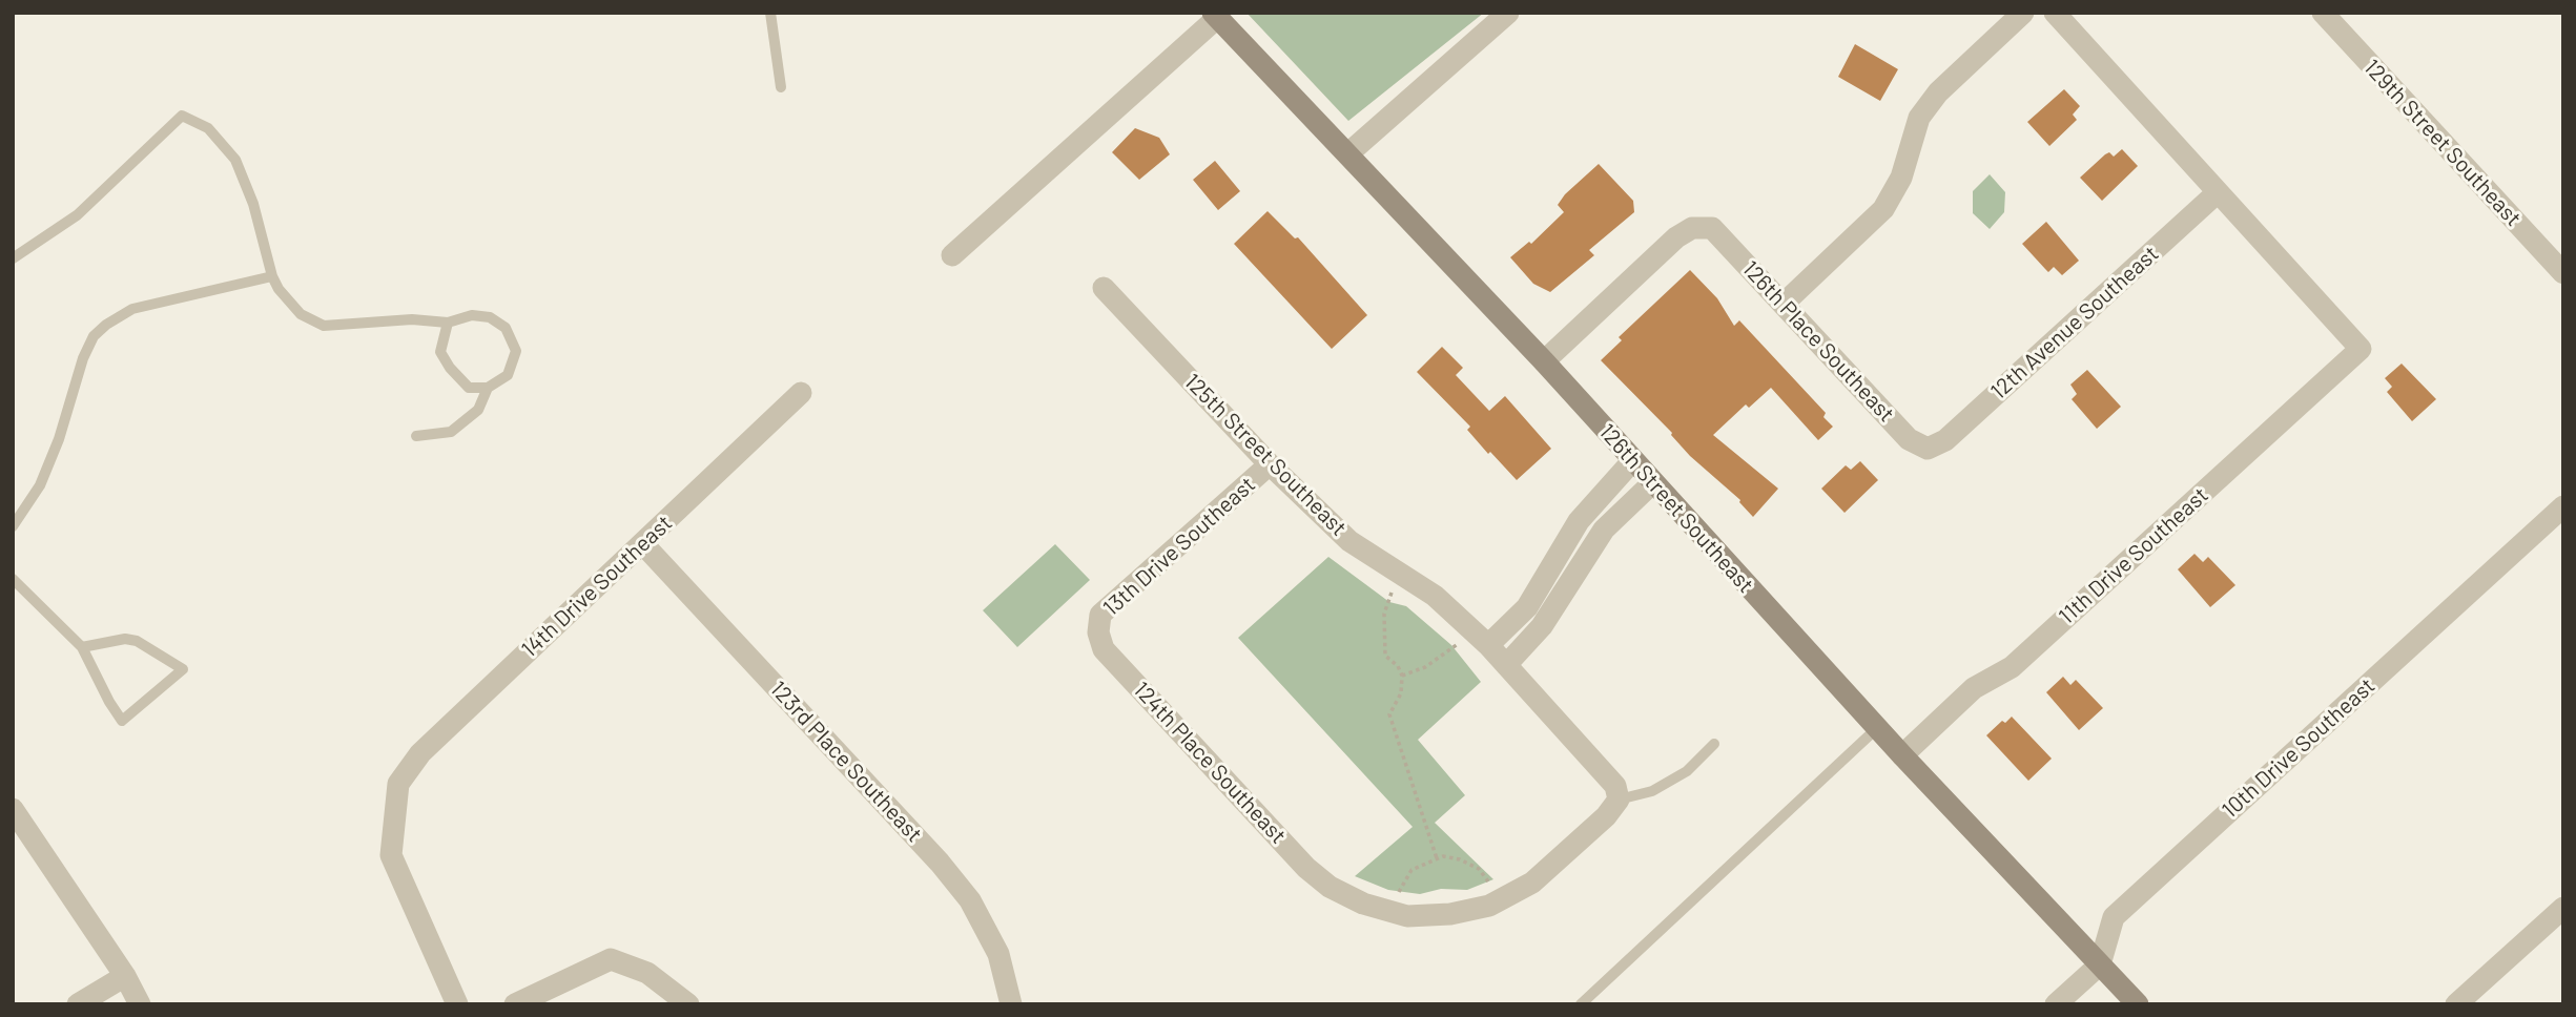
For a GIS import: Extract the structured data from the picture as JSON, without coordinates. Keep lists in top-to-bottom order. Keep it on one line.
{"streets":{"street":["129th Street Southeast","12th Avenue Southeast","126th Place Southeast","125th Street Southeast","126th Street Southeast","13th Drive Southeast","11th Drive Southeast","14th Drive Southeast","10th Drive Southeast","123rd Place Southeast","124th Place Southeast"]},"crossings":[["12th Avenue Southeast","126th Place Southeast"],["12th Avenue Southeast","11th Drive Southeast"],["126th Place Southeast","126th Street Southeast"],["125th Street Southeast","13th Drive Southeast"],["126th Street Southeast","11th Drive Southeast"],["126th Street Southeast","10th Drive Southeast"],["13th Drive Southeast","124th Place Southeast"],["14th Drive Southeast","123rd Place Southeast"]]}
